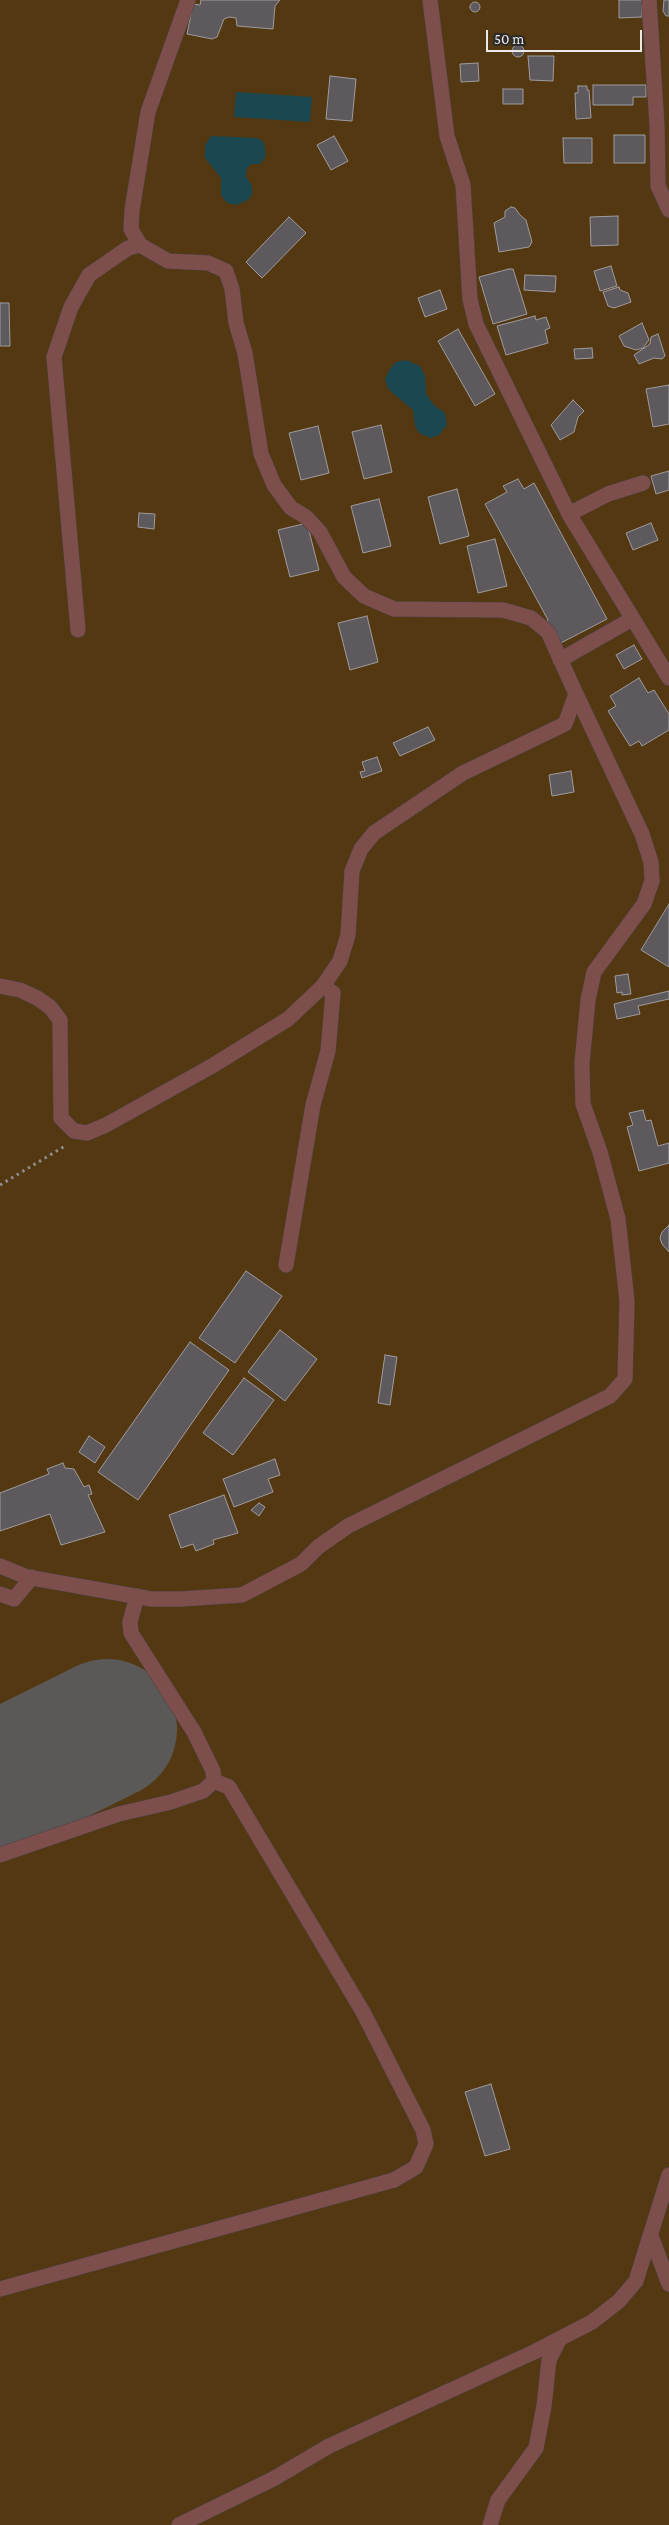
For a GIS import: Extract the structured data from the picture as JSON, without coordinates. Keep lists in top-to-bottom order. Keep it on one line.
{"scale_bar":"50 m"}
